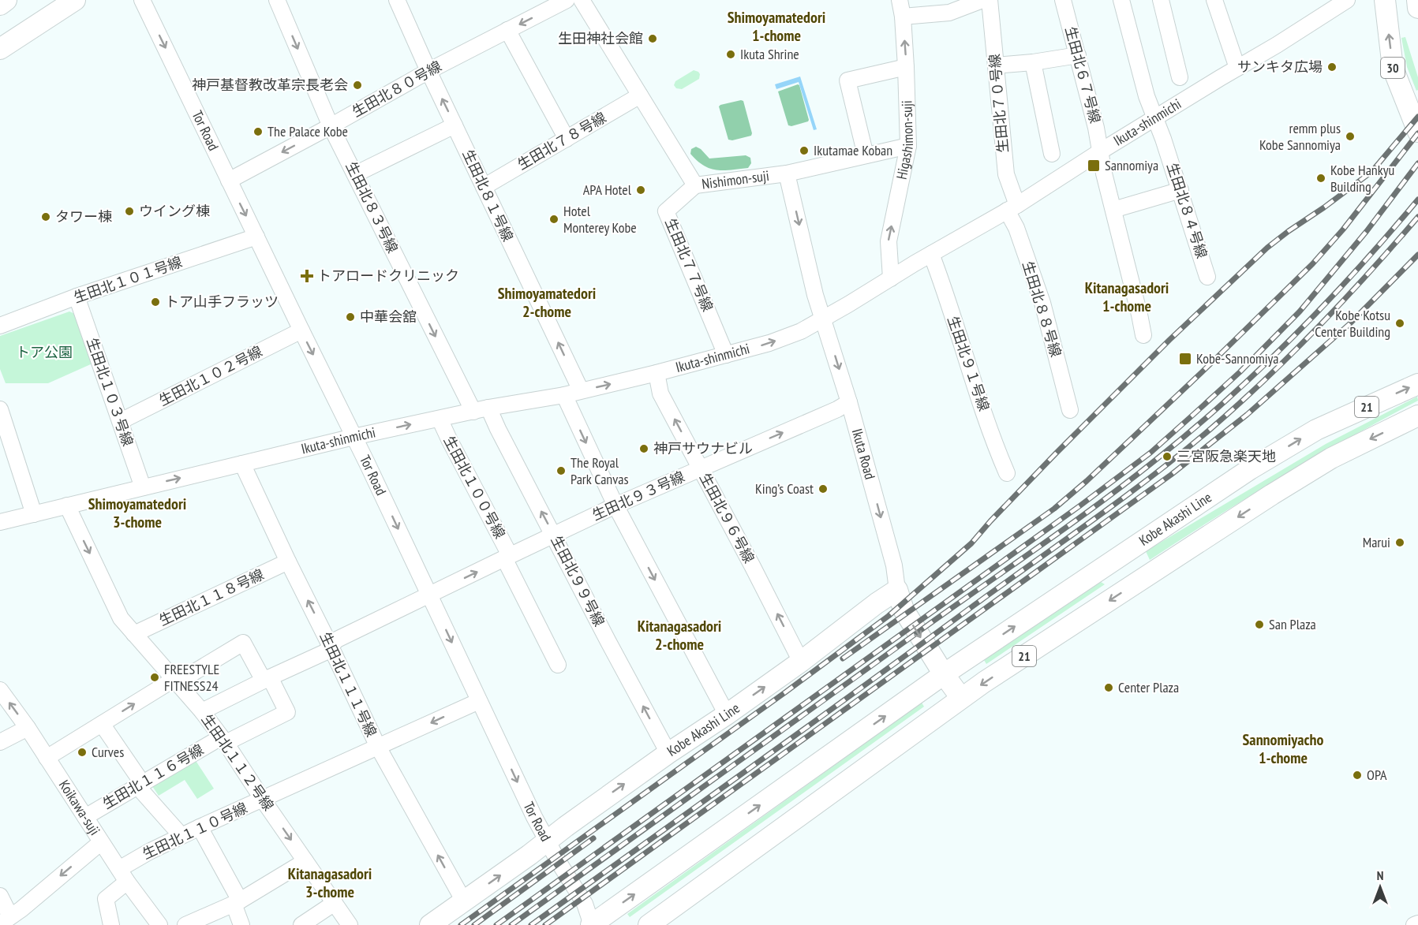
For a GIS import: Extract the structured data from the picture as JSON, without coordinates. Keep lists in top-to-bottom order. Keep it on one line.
{"streets":{"main road":["30","21","Kobe Akashi Line"],"street":["生田北６７号線","生田北８０号線","生田北７０号線","Ikuta-shinmichi","Tor Road","Higashimon-suji","生田北７８号線","Nishimon-suji","生田北８１号線","生田北８３号線","生田北８４号線","生田北７７号線","生田北１０１号線","生田北８８号線","生田北９１号線","生田北１０２号線","生田北１０３号線","Ikuta Road","生田北１００号線","生田北９３号線","生田北９６号線","生田北９９号線","生田北１１８号線","生田北１１１号線","生田北１１２号線","生田北１１６号線","Koikawa-suji","生田北１１０号線"]},"crossings":[["生田北６７号線","Ikuta-shinmichi"],["生田北８０号線","Tor Road"],["生田北８０号線","生田北８１号線"],["生田北８０号線","生田北８３号線"],["生田北７０号線","Ikuta-shinmichi"],["生田北７０号線","生田北８８号線"],["Ikuta-shinmichi","Tor Road"],["Ikuta-shinmichi","Higashimon-suji"],["Ikuta-shinmichi","Nishimon-suji"],["Ikuta-shinmichi","生田北８１号線"],["Ikuta-shinmichi","生田北８３号線"],["Ikuta-shinmichi","生田北８４号線"],["Ikuta-shinmichi","生田北７７号線"],["Ikuta-shinmichi","生田北８８号線"],["Ikuta-shinmichi","生田北９１号線"],["Ikuta-shinmichi","生田北１０３号線"],["Ikuta-shinmichi","Ikuta Road"],["Ikuta-shinmichi","生田北１００号線"],["Ikuta-shinmichi","生田北９６号線"],["Ikuta-shinmichi","生田北９９号線"],["Ikuta-shinmichi","生田北１１１号線"],["Ikuta-shinmichi","生田北１１２号線"],["Tor Road","生田北１０１号線"],["Tor Road","生田北１０２号線"],["Tor Road","生田北９３号線"],["Tor Road","Kobe Akashi Line"],["Tor Road","生田北１１０号線"],["生田北７８号線","Nishimon-suji"],["生田北７８号線","生田北８１号線"],["Nishimon-suji","生田北７７号線"],["Nishimon-suji","Ikuta Road"],["生田北１０１号線","生田北１０３号線"],["生田北１０２号線","生田北１０３号線"],["Ikuta Road","生田北９３号線"],["Ikuta Road","Kobe Akashi Line"],["生田北１００号線","生田北９３号線"],["生田北９３号線","生田北９６号線"],["生田北９３号線","生田北９９号線"],["生田北９３号線","生田北１１１号線"],["生田北９３号線","生田北１１２号線"],["生田北９３号線","生田北１１６号線"],["生田北９６号線","Kobe Akashi Line"],["Kobe Akashi Line","生田北９９号線"],["Kobe Akashi Line","生田北１１１号線"],["生田北１１８号線","生田北１１１号線"],["生田北１１８号線","生田北１１２号線"],["生田北１１１号線","生田北１１０号線"],["生田北１１２号線","生田北１１６号線"],["生田北１１２号線","生田北１１０号線"],["生田北１１６号線","Koikawa-suji"],["Koikawa-suji","生田北１１０号線"]],"one_way":["生田北８０号線","Tor Road","Higashimon-suji","生田北８１号線","生田北８３号線","Ikuta Road","生田北１１１号線"],"districts":["Shimoyamatedori 1-chome","Kitanagasadori 1-chome","Shimoyamatedori 2-chome","Shimoyamatedori 3-chome","Kitanagasadori 2-chome","Sannomiyacho 1-chome","Kitanagasadori 3-chome"],"parks":["トア公園"],"places":{"other":["生田神社会館","Ikuta Shrine","サンキタ広場","神戸基督教改革宗長老会","The Palace Kobe","remm plus Kobe Sannomiya","Ikutamae Koban","Kobe Hankyu Building","APA Hotel","ウイング棟","タワー棟","Hotel Monterey Kobe","トア山手フラッツ","中華会舘","Kobe Kotsu Center Building","神戸サウナビル","三宮阪急楽天地","The Royal Park Canvas","King’s Coast","Marui","San Plaza","FREESTYLE FITNESS24","Center Plaza","Curves","OPA"],"transit":["Sannomiya","Kobe-Sannomiya"],"health":["トアロードクリニック"]},"north":"top"}
